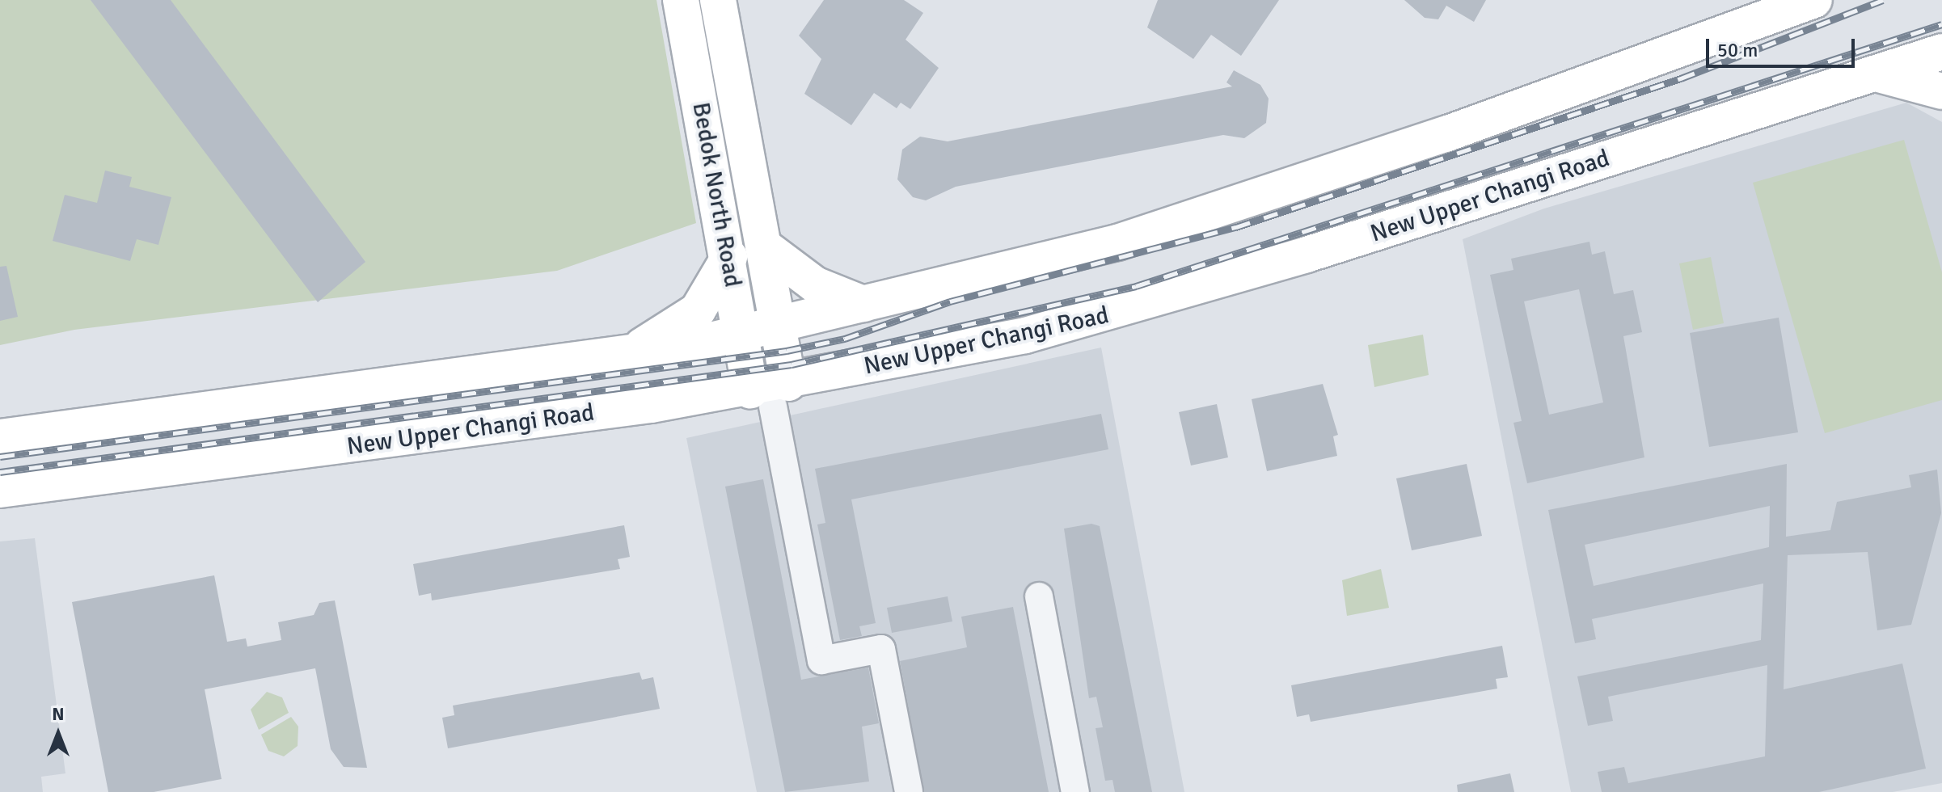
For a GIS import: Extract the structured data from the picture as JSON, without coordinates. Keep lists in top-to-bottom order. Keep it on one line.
{"streets":{"main road":["Bedok North Road","New Upper Changi Road"]},"crossings":[["Bedok North Road","New Upper Changi Road"]],"scale_bar":"50 m","north":"top"}
